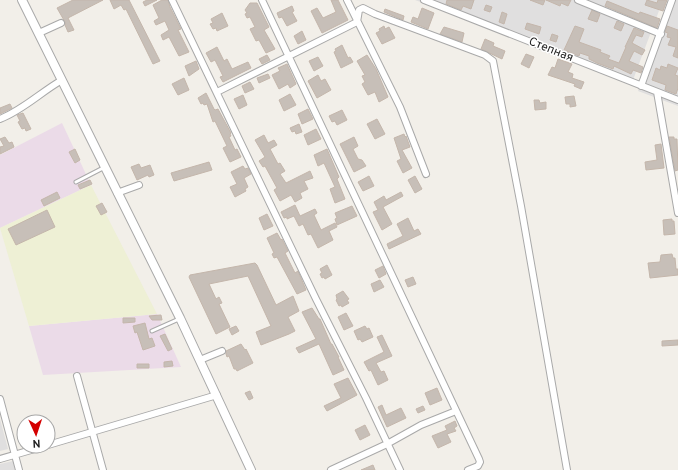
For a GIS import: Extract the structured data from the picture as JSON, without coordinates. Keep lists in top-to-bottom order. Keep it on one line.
{"streets":{"street":["Степная"]},"north":"bottom"}
